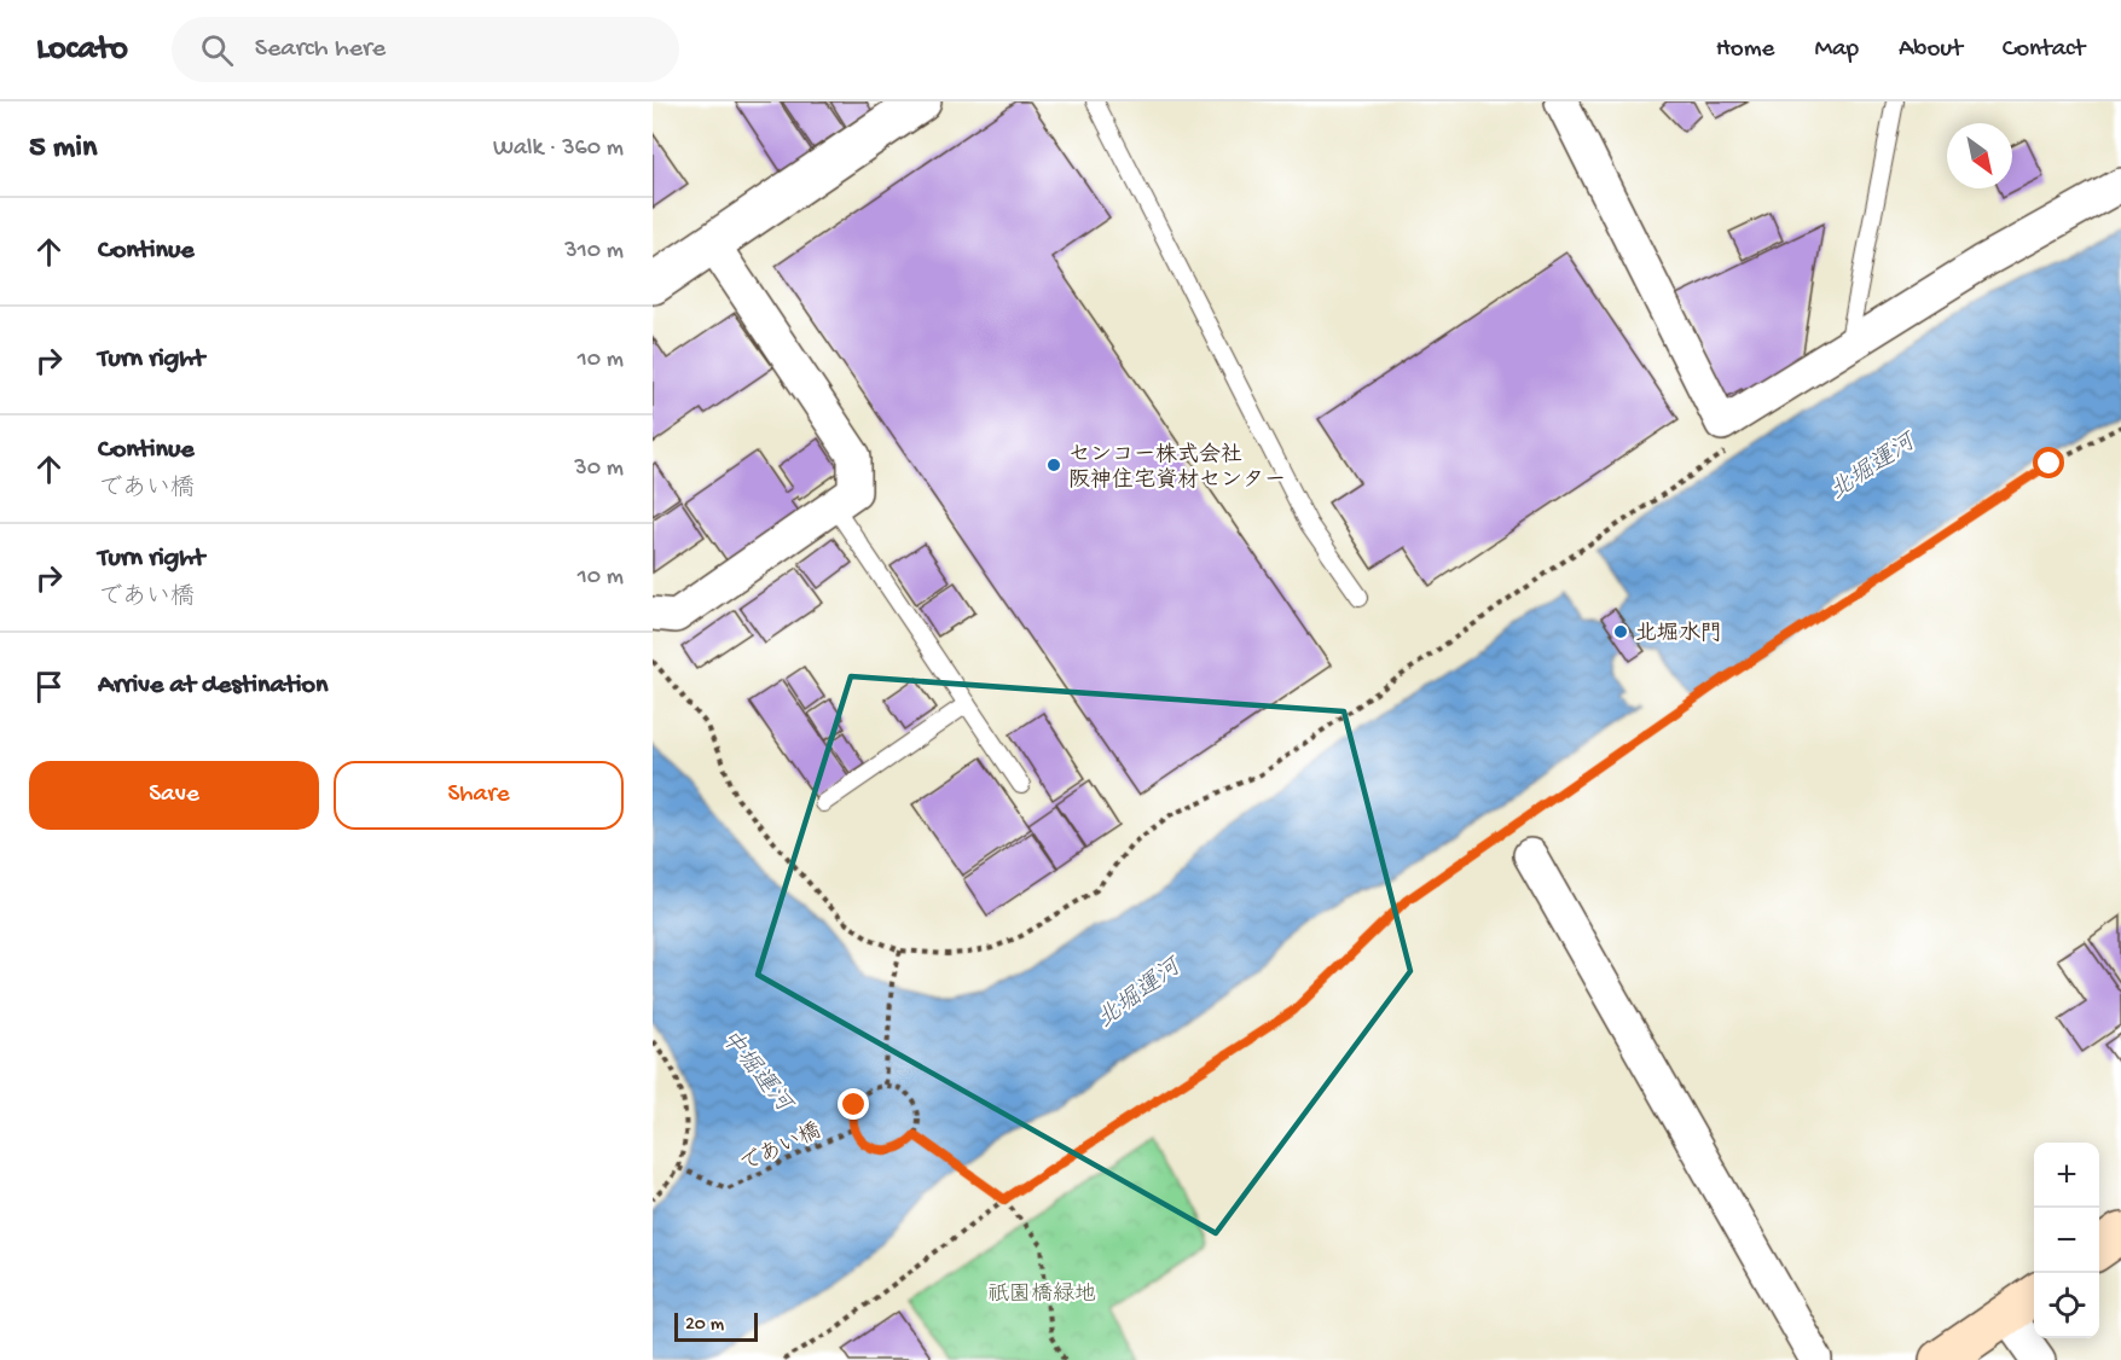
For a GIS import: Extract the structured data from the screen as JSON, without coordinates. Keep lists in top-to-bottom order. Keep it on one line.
{"streets":{"path":["であい橋"]},"water":["北堀運河","中堀運河"],"parks":["祇園橋緑地"],"places":["センコー株式会社 阪神住宅資材センター","北堀水門"],"scale_bar":"20 m","north":"bottom right","page":{"header":"Locato","search":"Search here","nav":["Home","Map","About","Contact"],"heading":["5 min","Walk · 360 m"],"list":[["Continue","310 m"],["Turn right","10 m"],["Continue","であい橋","30 m"],["Turn right","であい橋","10 m"],"Arrive at destination"],"buttons":["Save","Share"],"map_buttons":["+","−"],"scale":"20 m"}}
